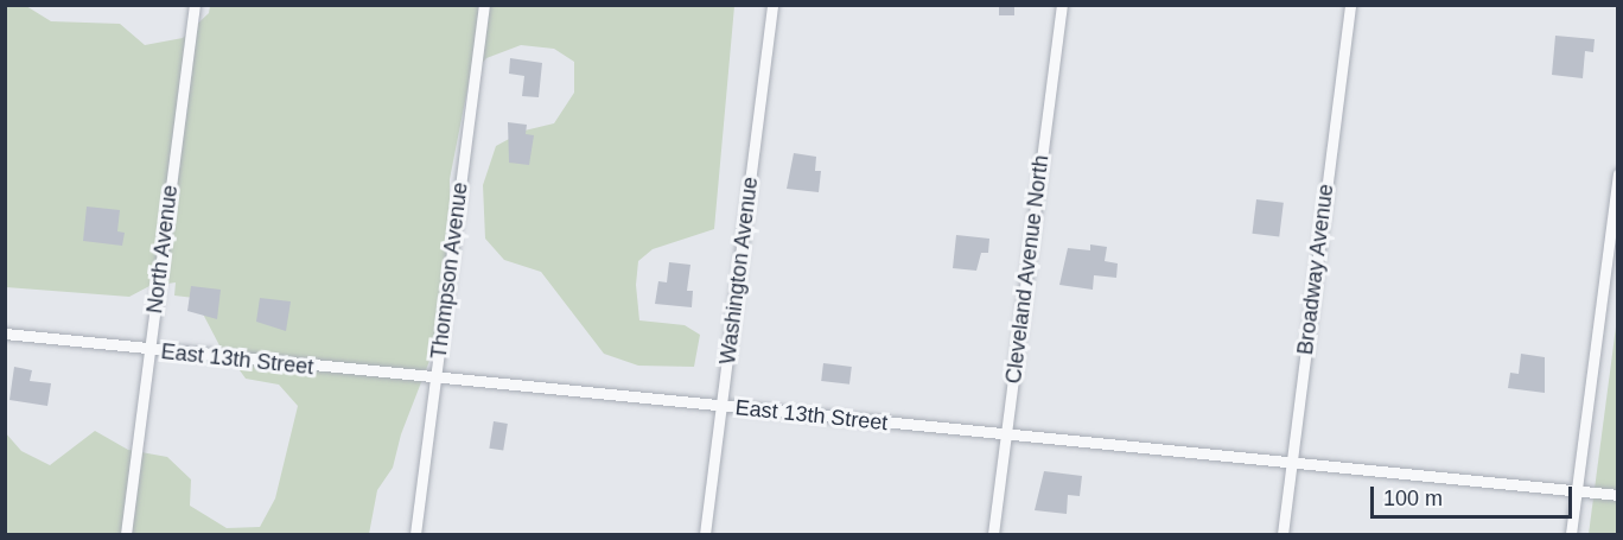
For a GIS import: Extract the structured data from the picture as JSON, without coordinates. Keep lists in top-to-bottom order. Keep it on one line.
{"streets":{"street":["North Avenue","Cleveland Avenue North","Broadway Avenue","Thompson Avenue","Washington Avenue","East 13th Street"]},"crossings":[["North Avenue","East 13th Street"],["Cleveland Avenue North","East 13th Street"],["Broadway Avenue","East 13th Street"],["Thompson Avenue","East 13th Street"],["Washington Avenue","East 13th Street"]],"scale_bar":"100 m"}
